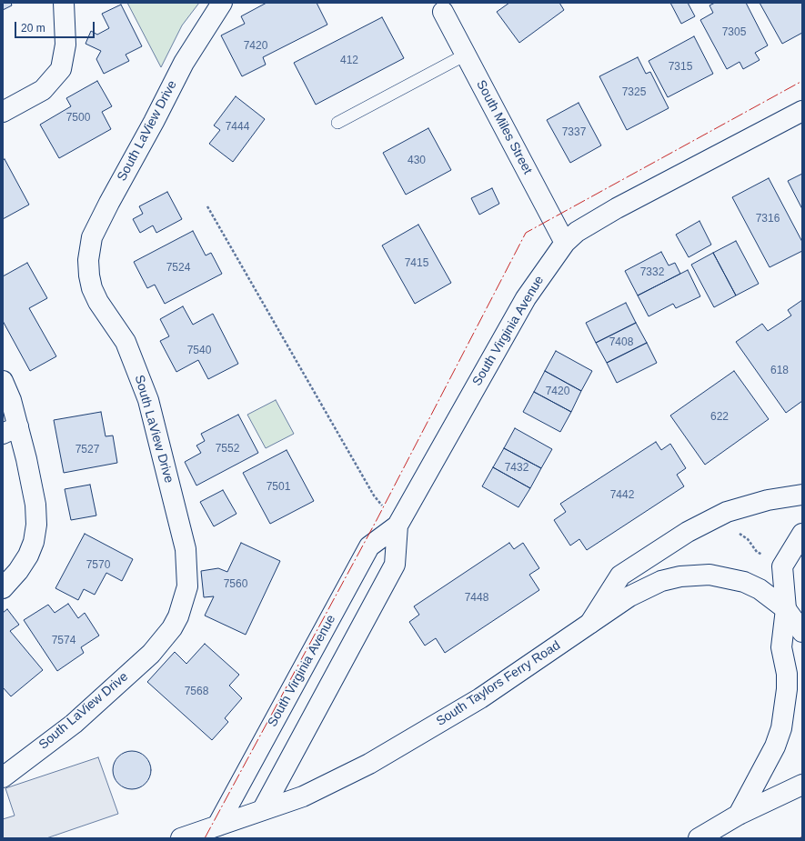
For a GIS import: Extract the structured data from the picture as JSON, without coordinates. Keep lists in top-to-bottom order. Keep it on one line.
{"streets":{"street":["South Miles Street","South LaView Drive","South Virginia Avenue","South Taylors Ferry Road"]},"crossings":[["South Miles Street","South Virginia Avenue"],["South Virginia Avenue","South Taylors Ferry Road"]],"house_numbers":["7305","7420","412","7315","7325","7500","7444","7337","430","7316","7415","7524","7332","7408","7540","618","7420","622","7552","7527","7432","7501","7442","7570","7560","7448","7574","7568"],"scale_bar":"20 m"}
